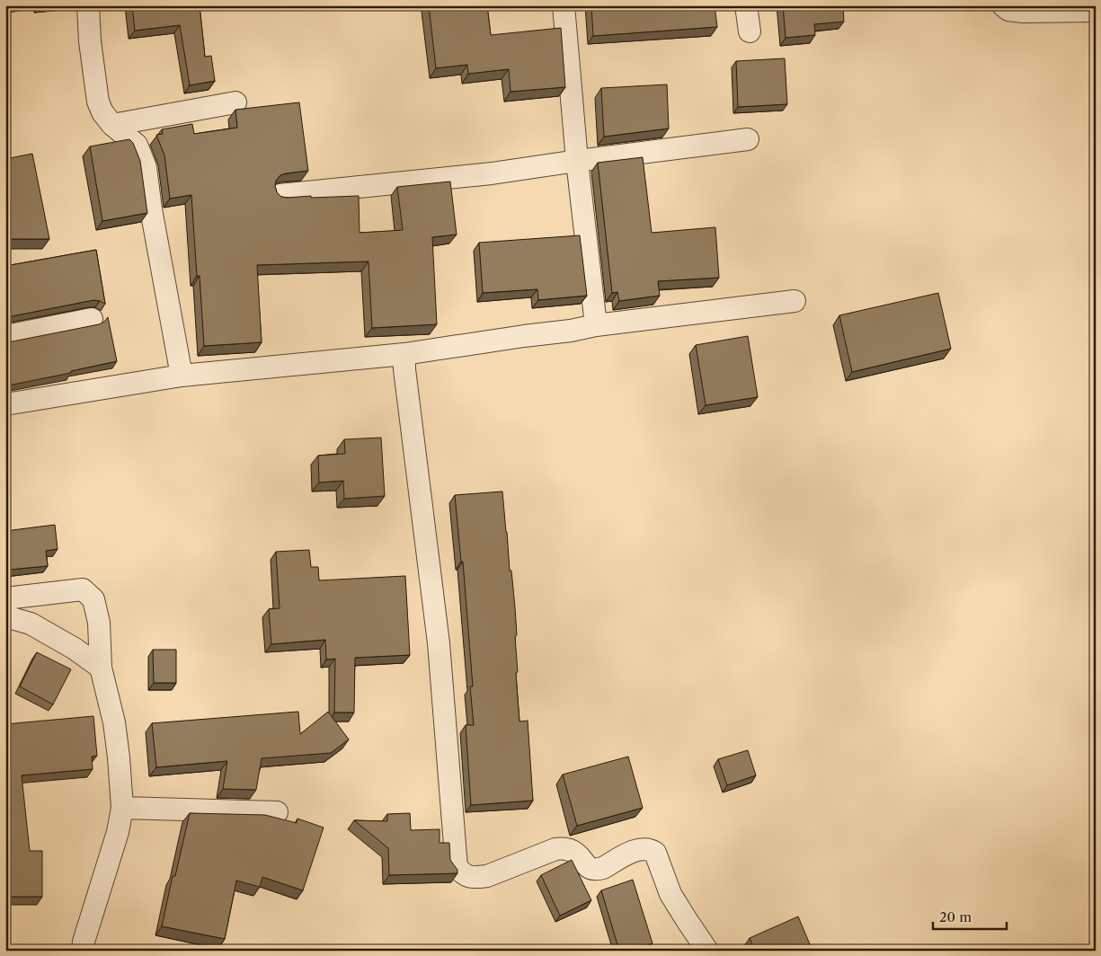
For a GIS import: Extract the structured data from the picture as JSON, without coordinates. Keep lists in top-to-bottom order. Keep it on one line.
{"scale_bar":"20 m"}
